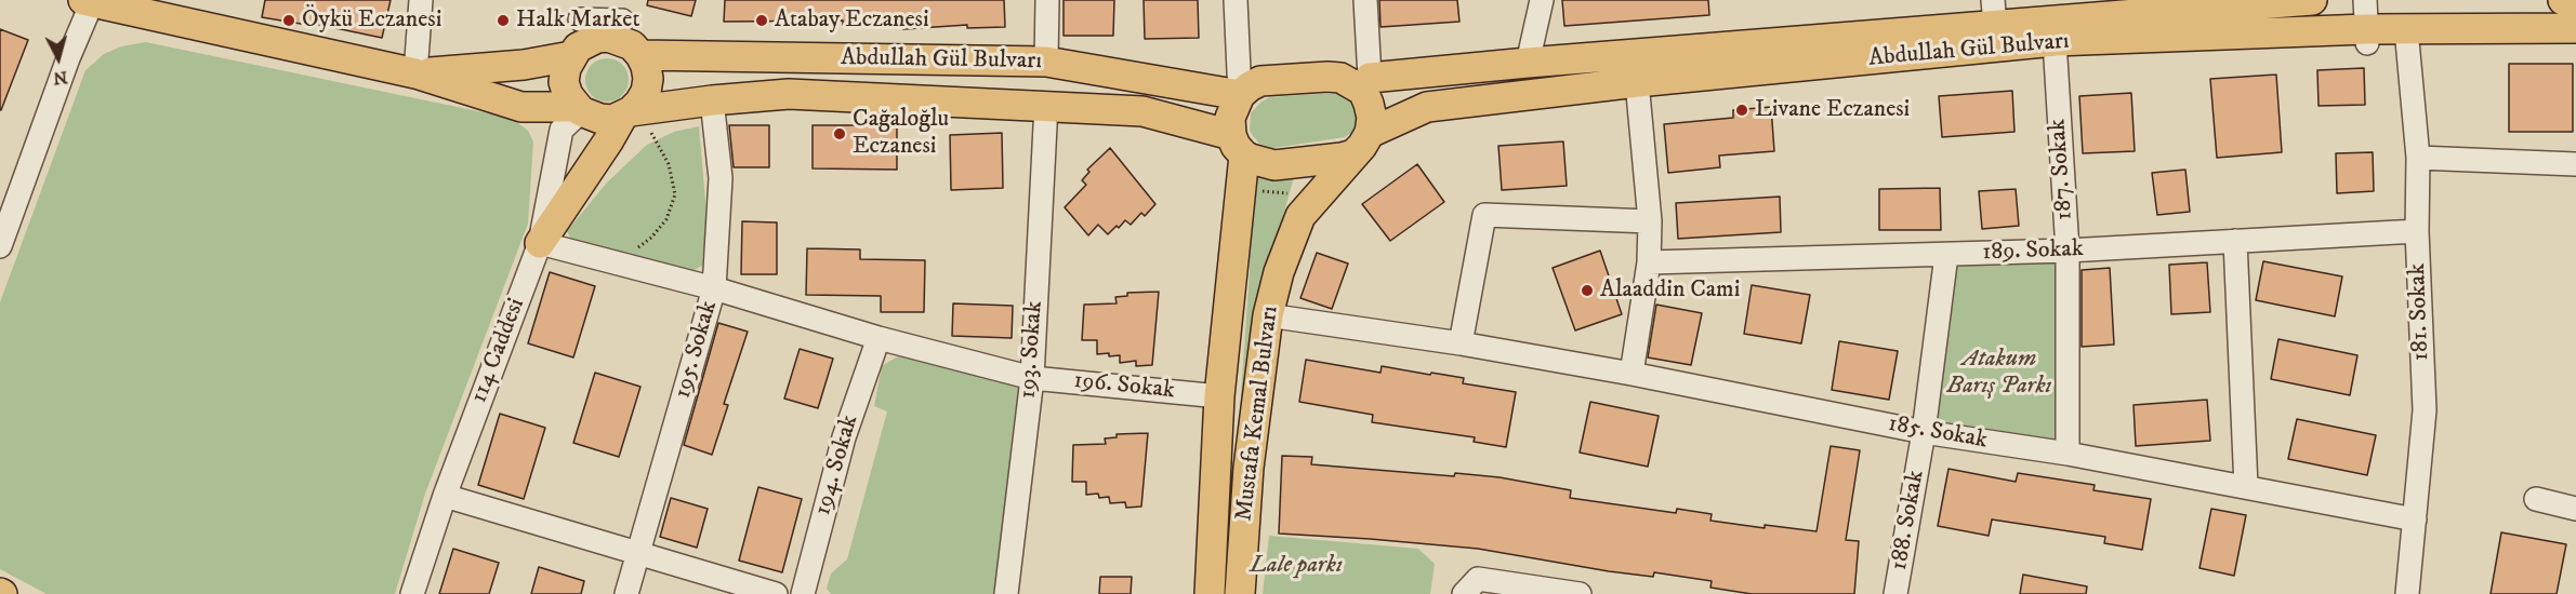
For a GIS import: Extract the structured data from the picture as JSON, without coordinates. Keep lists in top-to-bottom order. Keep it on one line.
{"streets":{"main road":["Abdullah Gül Bulvarı","Mustafa Kemal Bulvarı"],"street":["187. Sokak","189. Sokak","181. Sokak","195. Sokak","193. Sokak","114 Caddesi","196. Sokak","185. Sokak","194. Sokak","188. Sokak"]},"crossings":[["Abdullah Gül Bulvarı","187. Sokak"],["Abdullah Gül Bulvarı","181. Sokak"],["Abdullah Gül Bulvarı","195. Sokak"],["Abdullah Gül Bulvarı","193. Sokak"],["Abdullah Gül Bulvarı","114 Caddesi"],["Abdullah Gül Bulvarı","Mustafa Kemal Bulvarı"],["187. Sokak","189. Sokak"],["187. Sokak","185. Sokak"],["189. Sokak","181. Sokak"],["189. Sokak","188. Sokak"],["181. Sokak","185. Sokak"],["195. Sokak","196. Sokak"],["193. Sokak","196. Sokak"],["114 Caddesi","196. Sokak"],["196. Sokak","Mustafa Kemal Bulvarı"],["196. Sokak","194. Sokak"],["Mustafa Kemal Bulvarı","185. Sokak"],["185. Sokak","188. Sokak"]],"parks":["Atakum Barış Parkı","Lale parkı"],"places":["Öykü Eczanesi","Halk Market","Atabay Eczanesi","Livane Eczanesi","Cağaloğlu Eczanesi","Alaaddin Cami"],"north":"bottom"}
